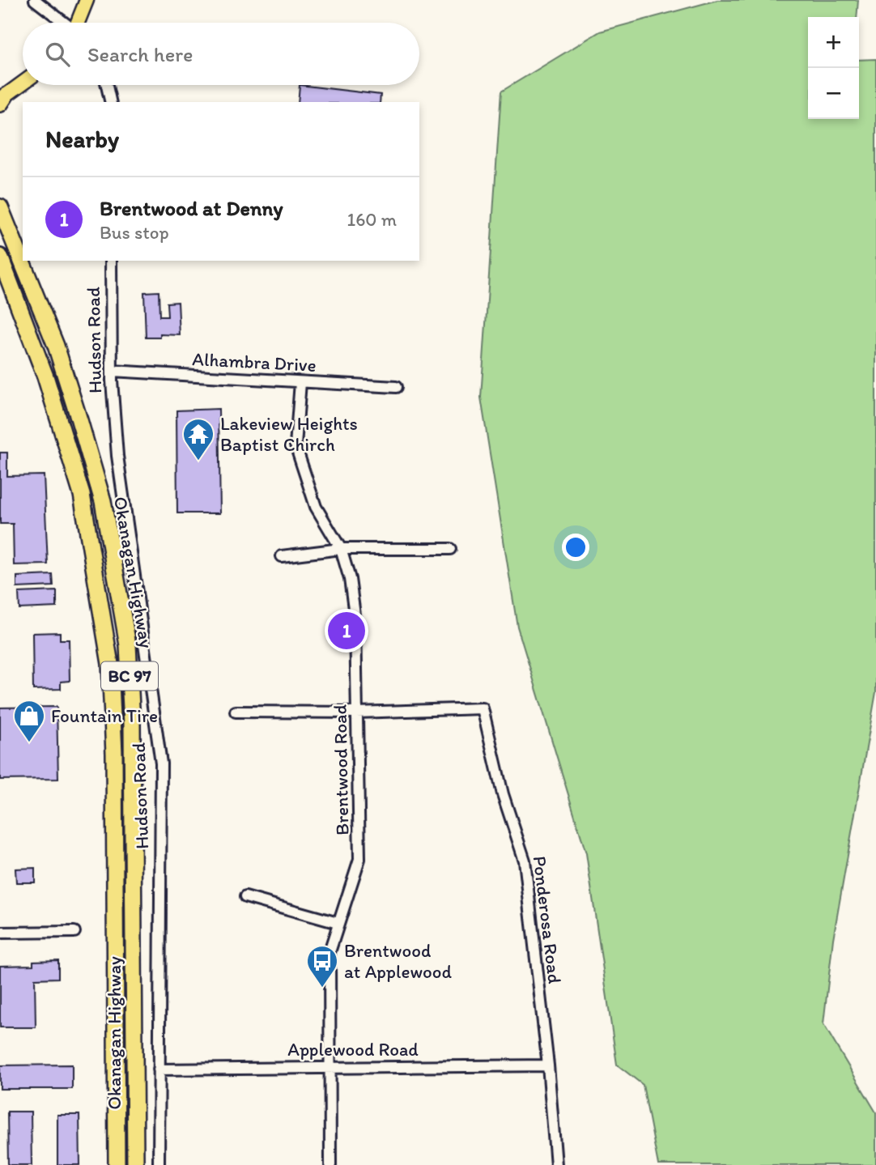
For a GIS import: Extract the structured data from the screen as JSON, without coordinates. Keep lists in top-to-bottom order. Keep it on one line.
{"streets":{"highway":["Okanagan Highway","BC 97"],"street":["Hudson Road","Alhambra Drive","Brentwood Road","Ponderosa Road","Applewood Road"]},"crossings":[["Hudson Road","Alhambra Drive"],["Hudson Road","Applewood Road"],["Alhambra Drive","Brentwood Road"],["Brentwood Road","Ponderosa Road"],["Brentwood Road","Applewood Road"],["Ponderosa Road","Applewood Road"]],"places":{"temple":["Lakeview Heights Baptist Chirch"],"shop":["Fountain Tire"],"bus stop":["Brentwood at Applewood"]},"page":{"map_buttons":["+","−"],"search":"Search here","heading":"Nearby","list":[{"mark":"1","name":"Brentwood at Denny","note":"Bus stop","value":"160 m"}],"pins":"1"}}
